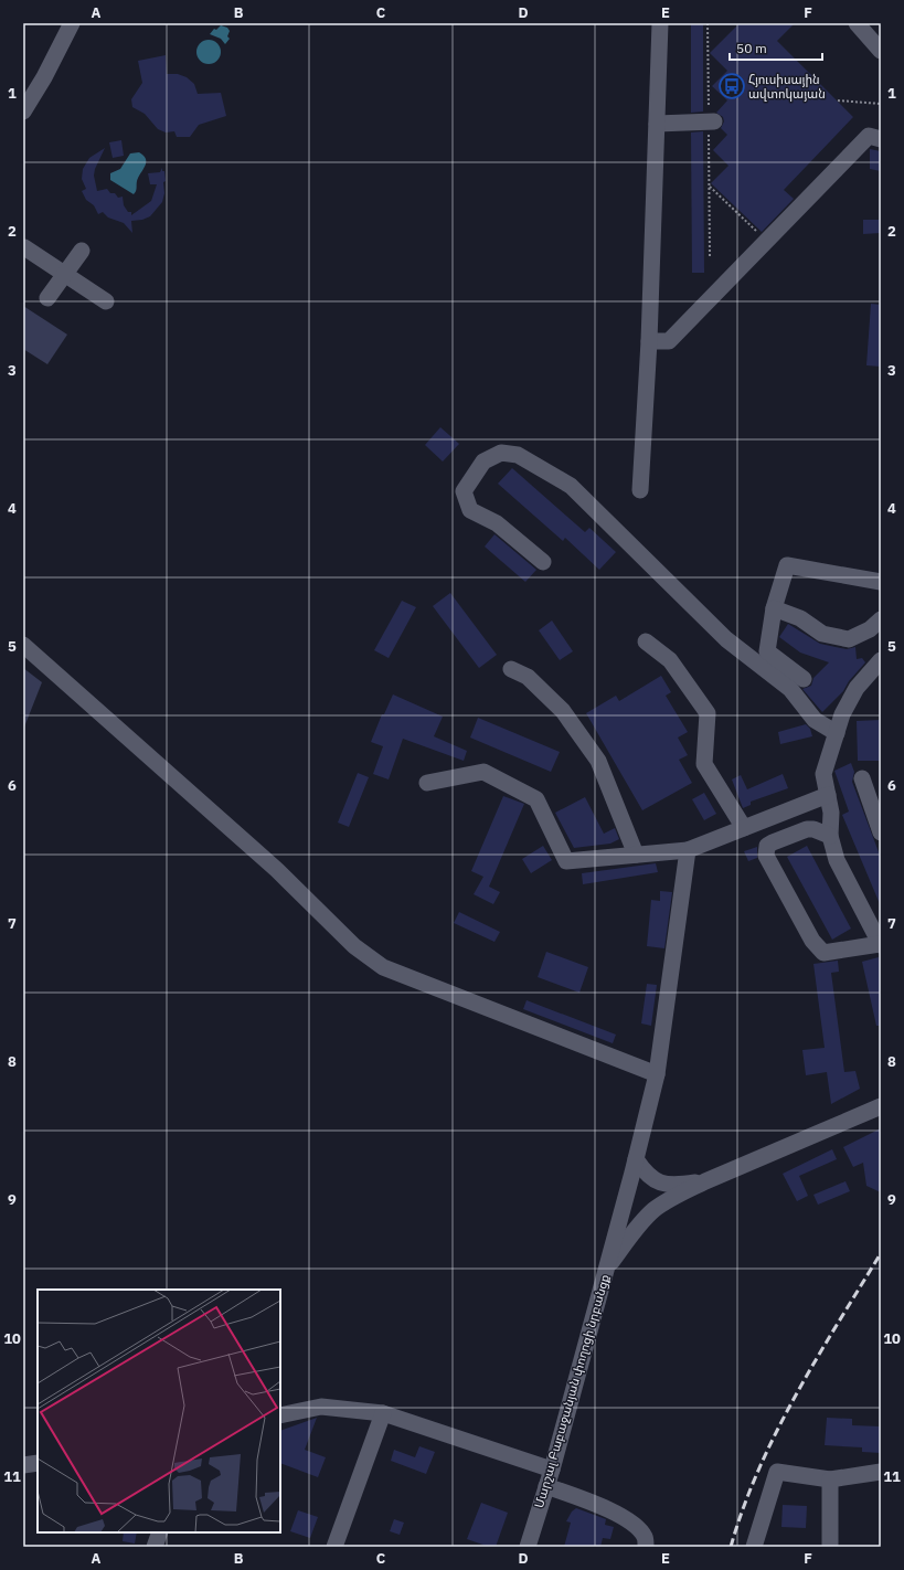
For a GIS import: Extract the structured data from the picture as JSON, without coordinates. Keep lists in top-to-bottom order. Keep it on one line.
{"streets":{"street":["Մարշալ Բաբաջանյան փողոցի նրբանցք"]},"places":{"bus stop":["Հյուսիսային ավտոկայան"]},"scale_bar":"50 m","grid":{"columns":["A","B","C","D","E","F"],"rows":["1","2","3","4","5","6","7","8","9","10","11"]}}
